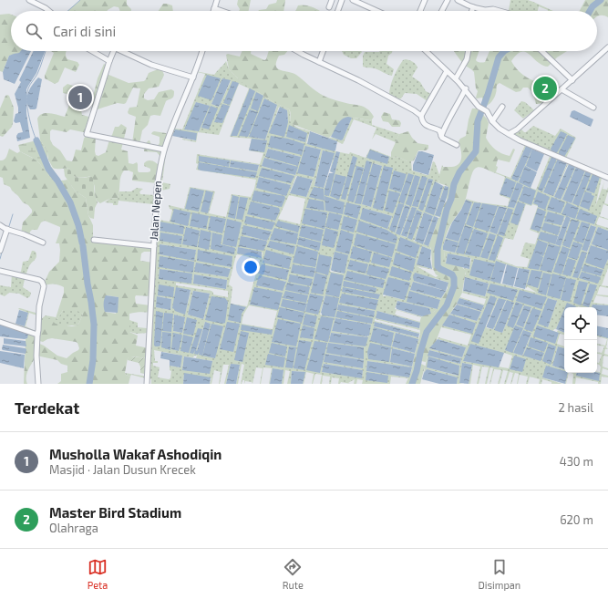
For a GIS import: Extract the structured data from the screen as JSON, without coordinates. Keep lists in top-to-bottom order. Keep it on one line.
{"streets":{"street":["Jalan Nepen"]},"page":{"search":"Cari di sini","pins":["2","1"],"heading":["Terdekat","2 hasil"],"list":[{"mark":"1","name":"Musholla Wakaf Ashodiqin","note":"Masjid · Jalan Dusun Krecek","value":"430 m"},{"mark":"2","name":"Master Bird Stadium","note":"Olahraga","value":"620 m"}],"nav":["Peta","Rute","Disimpan"]}}
